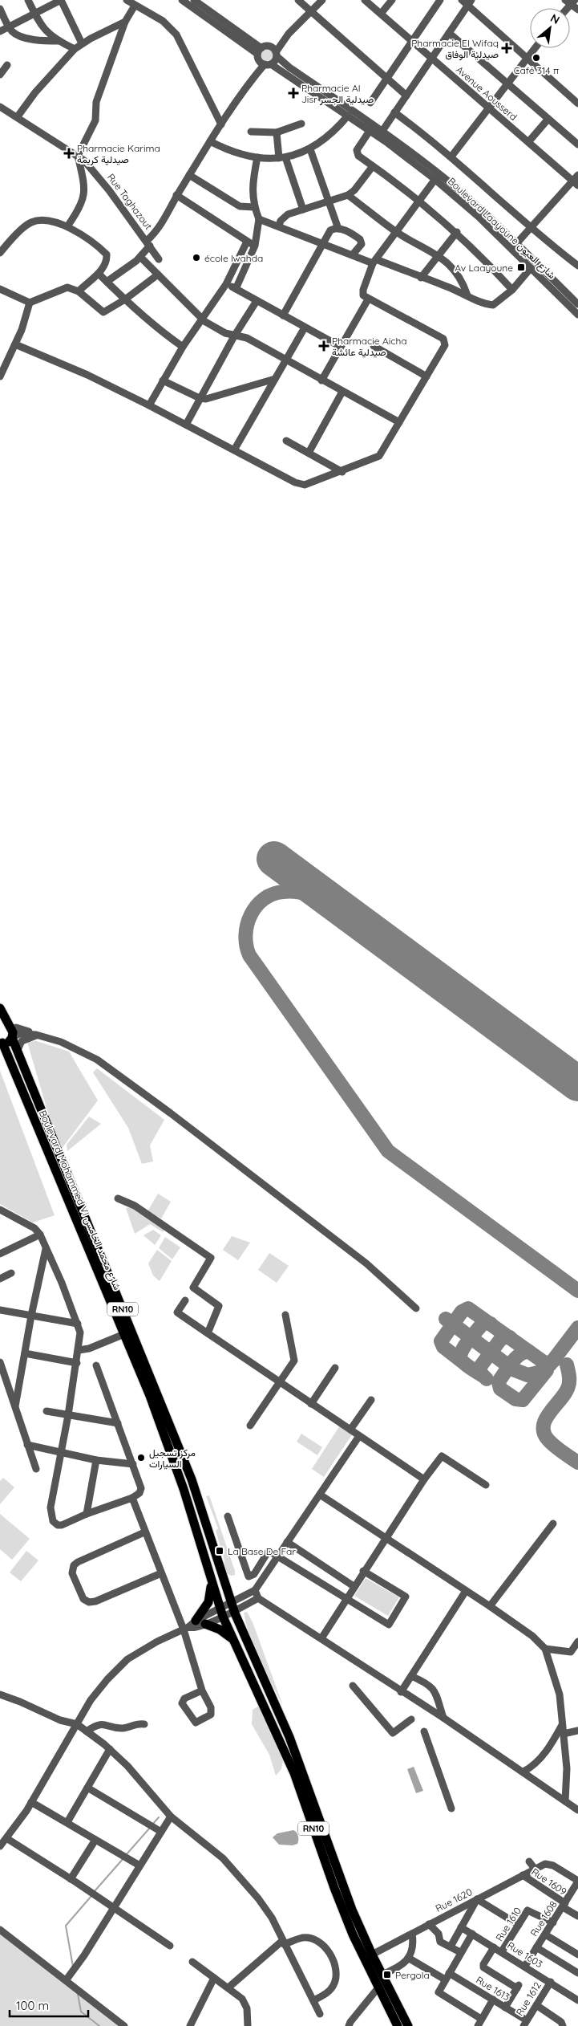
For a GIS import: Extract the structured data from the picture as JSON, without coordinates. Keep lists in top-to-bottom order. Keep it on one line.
{"streets":{"main road":["Boulevard Mohammed VI شارع محمد الخامس","RN10"],"street":["Avenue Aousserd","Rue Taghazout","Boulevard Laayoune شارع العيون","Rue 1609","Rue 1620","Rue 1608","Rue 1610","Rue 1603","Rue 1613","Rue 1612"]},"crossings":[["Boulevard Mohammed VI شارع محمد الخامس","RN10"],["RN10","Rue 1620"],["Rue 1609","Rue 1620"],["Rue 1609","Rue 1608"],["Rue 1620","Rue 1608"],["Rue 1608","Rue 1610"],["Rue 1608","Rue 1603"],["Rue 1610","Rue 1603"],["Rue 1603","Rue 1612"],["Rue 1613","Rue 1612"]],"places":{"health":["Pharmacie El Wifaq صيدلية الوفاق","Pharmacie Al Jisr صيدلية الجسر","Pharmacie Karima صيدلية كريمة","Pharmacie Aicha صيدلية عائشة"],"other":["Café 314 π","école lwahda","مركز تسجيل السيارات"],"transit":["Av Laayoune","La Base De Far","Pergola"]},"scale_bar":"100 m","north":"top right"}
